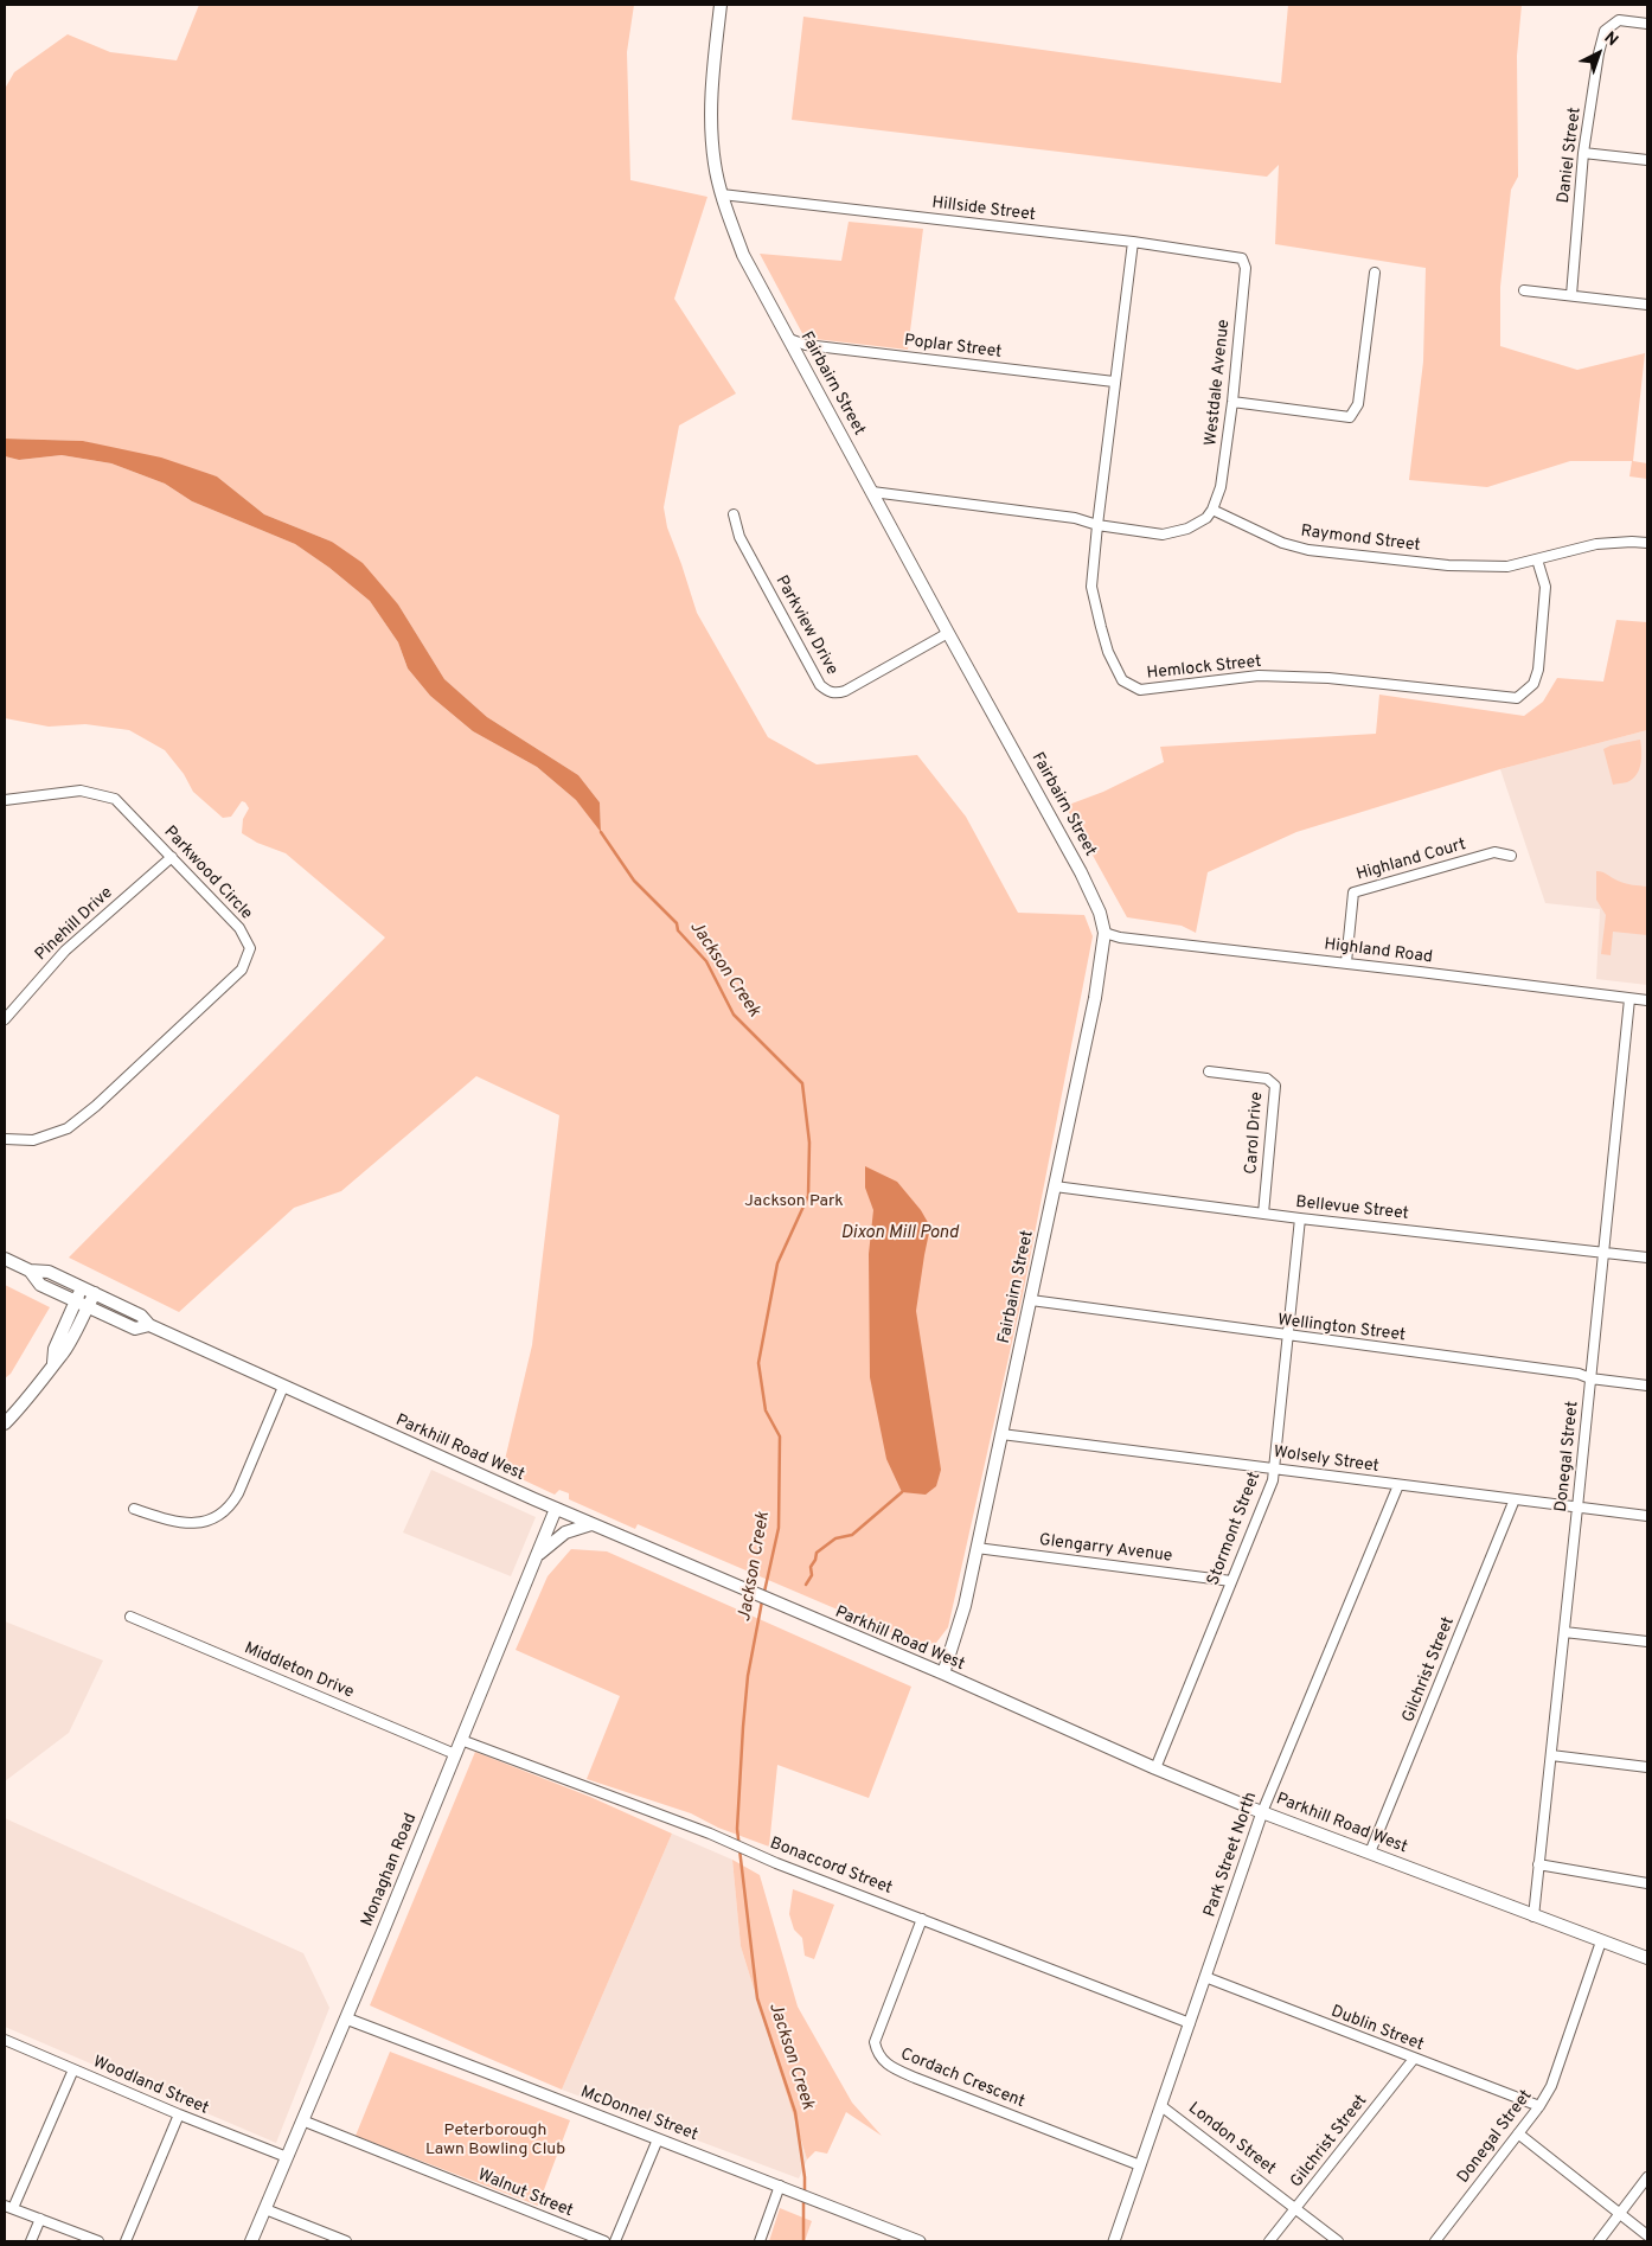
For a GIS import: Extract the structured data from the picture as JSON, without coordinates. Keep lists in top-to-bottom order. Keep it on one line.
{"streets":{"main road":["Fairbairn Street","Parkhill Road West","Monaghan Road"],"street":["Daniel Street","Hillside Street","Poplar Street","Westdale Avenue","Raymond Street","Parkview Drive","Hemlock Street","Highland Court","Parkwood Circle","Pinehill Drive","Highland Road","Carol Drive","Bellevue Street","Wellington Street","Donegal Street","Wolsely Street","Stormont Street","Glengarry Avenue","Gilchrist Street","Middleton Drive","Park Street North","Bonaccord Street","Dublin Street","Cordach Crescent","Woodland Street","McDonnel Street","London Street","Walnut Street"]},"crossings":[["Hillside Street","Westdale Avenue"],["Hillside Street","Fairbairn Street"],["Hillside Street","Hemlock Street"],["Poplar Street","Fairbairn Street"],["Poplar Street","Hemlock Street"],["Westdale Avenue","Raymond Street"],["Fairbairn Street","Parkview Drive"],["Fairbairn Street","Highland Road"],["Fairbairn Street","Bellevue Street"],["Fairbairn Street","Wellington Street"],["Fairbairn Street","Parkhill Road West"],["Fairbairn Street","Wolsely Street"],["Fairbairn Street","Glengarry Avenue"],["Raymond Street","Hemlock Street"],["Highland Court","Highland Road"],["Parkwood Circle","Pinehill Drive"],["Highland Road","Donegal Street"],["Carol Drive","Bellevue Street"],["Bellevue Street","Donegal Street"],["Bellevue Street","Stormont Street"],["Wellington Street","Donegal Street"],["Wellington Street","Stormont Street"],["Parkhill Road West","Donegal Street"],["Parkhill Road West","Stormont Street"],["Parkhill Road West","Gilchrist Street"],["Parkhill Road West","Park Street North"],["Parkhill Road West","Monaghan Road"],["Donegal Street","Wolsely Street"],["Donegal Street","Dublin Street"],["Wolsely Street","Stormont Street"],["Wolsely Street","Gilchrist Street"],["Wolsely Street","Park Street North"],["Stormont Street","Glengarry Avenue"],["Gilchrist Street","Dublin Street"],["Gilchrist Street","London Street"],["Middleton Drive","Monaghan Road"],["Park Street North","Bonaccord Street"],["Park Street North","Dublin Street"],["Park Street North","Cordach Crescent"],["Park Street North","London Street"],["Bonaccord Street","Monaghan Road"],["Bonaccord Street","Cordach Crescent"],["Monaghan Road","Woodland Street"],["Monaghan Road","McDonnel Street"],["Monaghan Road","Walnut Street"]],"water":["Jackson Creek","Dixon Mill Pond"],"parks":["Jackson Park","Peterborough Lawn Bowling Club"],"north":"top right"}
